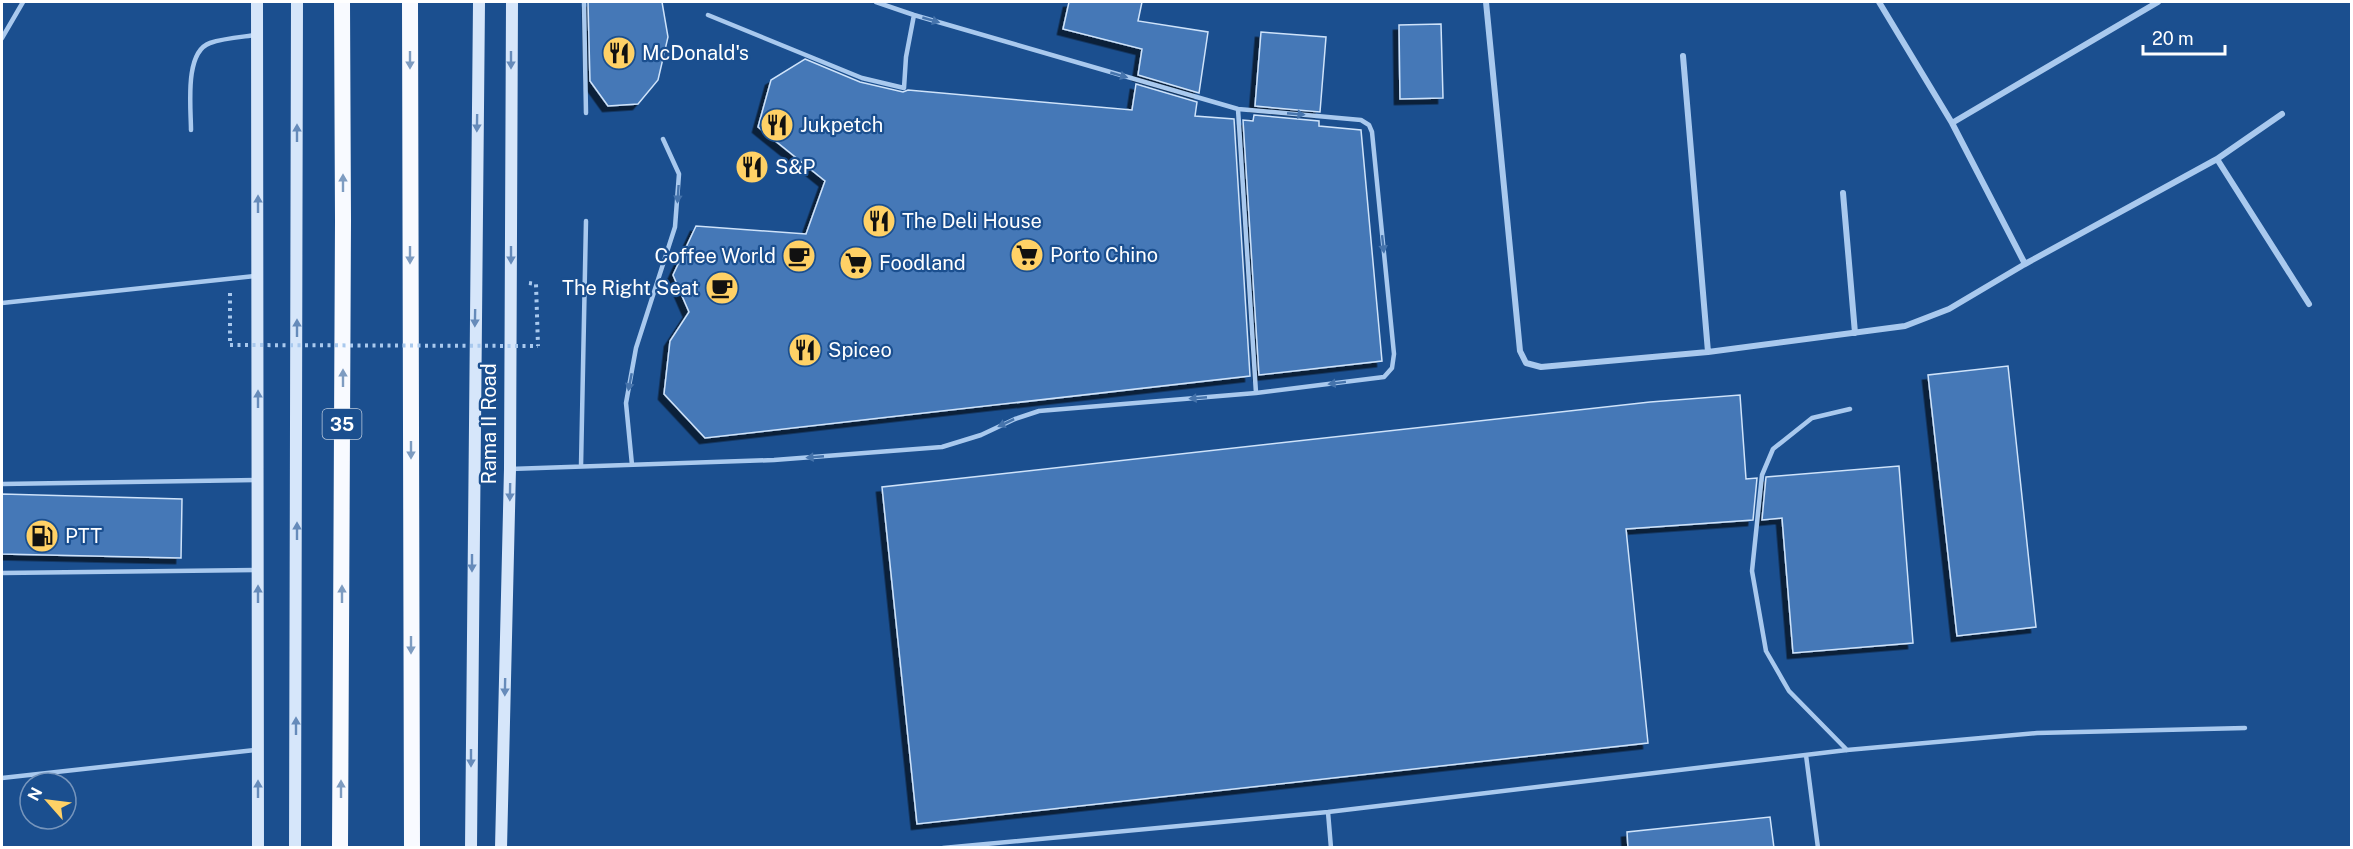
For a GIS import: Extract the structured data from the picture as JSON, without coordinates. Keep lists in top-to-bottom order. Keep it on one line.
{"streets":{"highway":["35"],"main road":["Rama II Road"]},"places":{"restaurant":["McDonald's","Jukpetch","S&P","The Deli House","Spiceo"],"supermarket":["Porto Chino","Foodland"],"cafe":["Coffee World","The Right Seat"],"fuel station":["PTT"]},"scale_bar":"20 m","north":"top left"}
